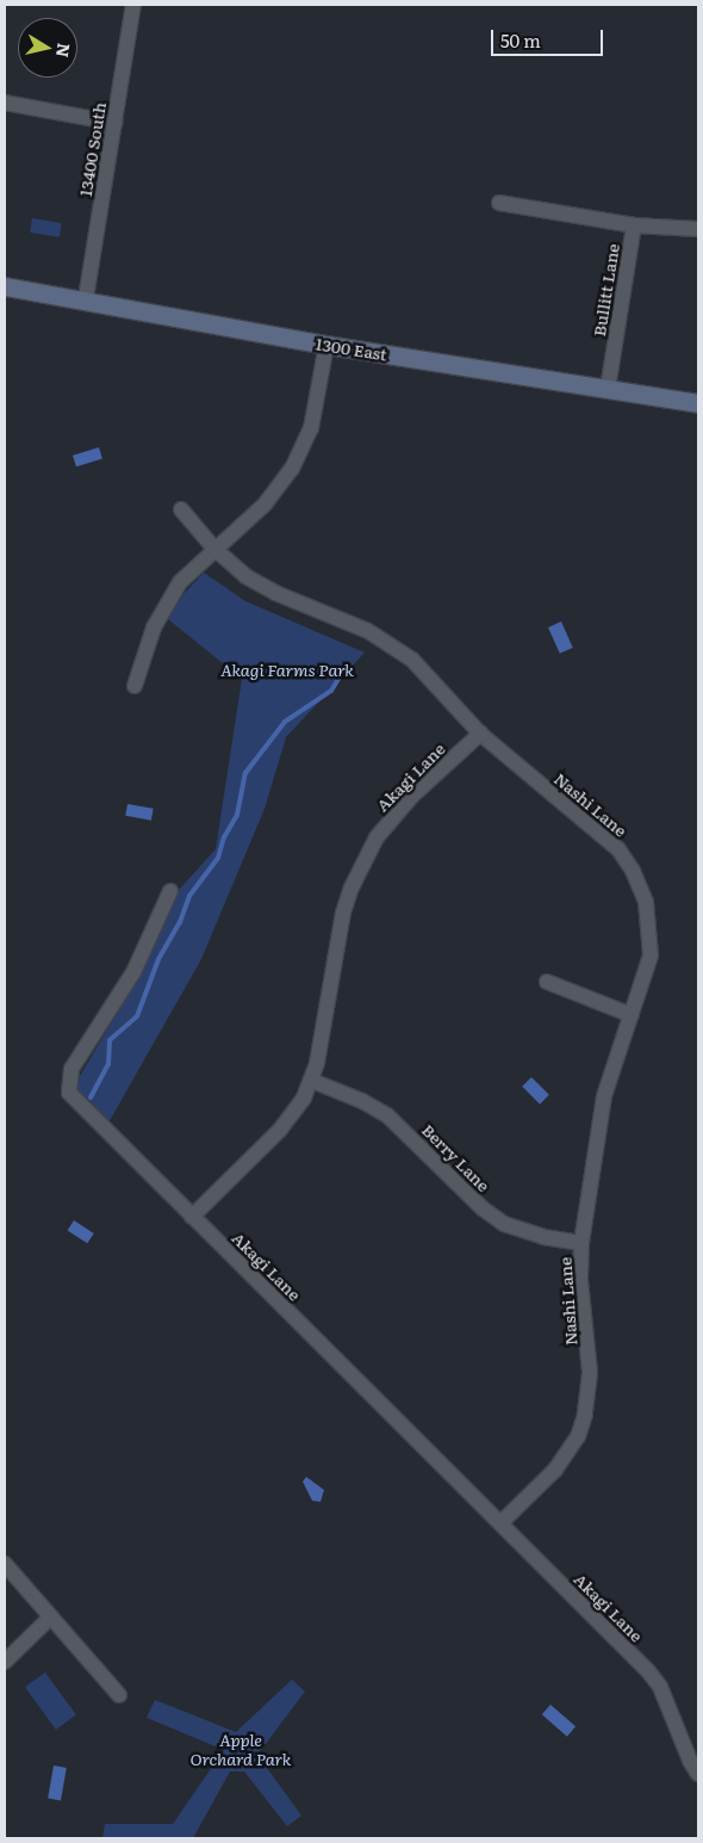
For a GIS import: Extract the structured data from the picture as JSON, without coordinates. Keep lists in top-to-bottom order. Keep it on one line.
{"streets":{"main road":["1300 East"],"street":["13400 South","Bullitt Lane","Akagi Lane","Nashi Lane","Berry Lane"]},"crossings":[["13400 South","1300 East"],["Bullitt Lane","1300 East"],["Akagi Lane","Nashi Lane"],["Akagi Lane","Berry Lane"],["Nashi Lane","Berry Lane"]],"parks":["Akagi Farms Park","Apple Orchard Park"],"scale_bar":"50 m","north":"right"}
